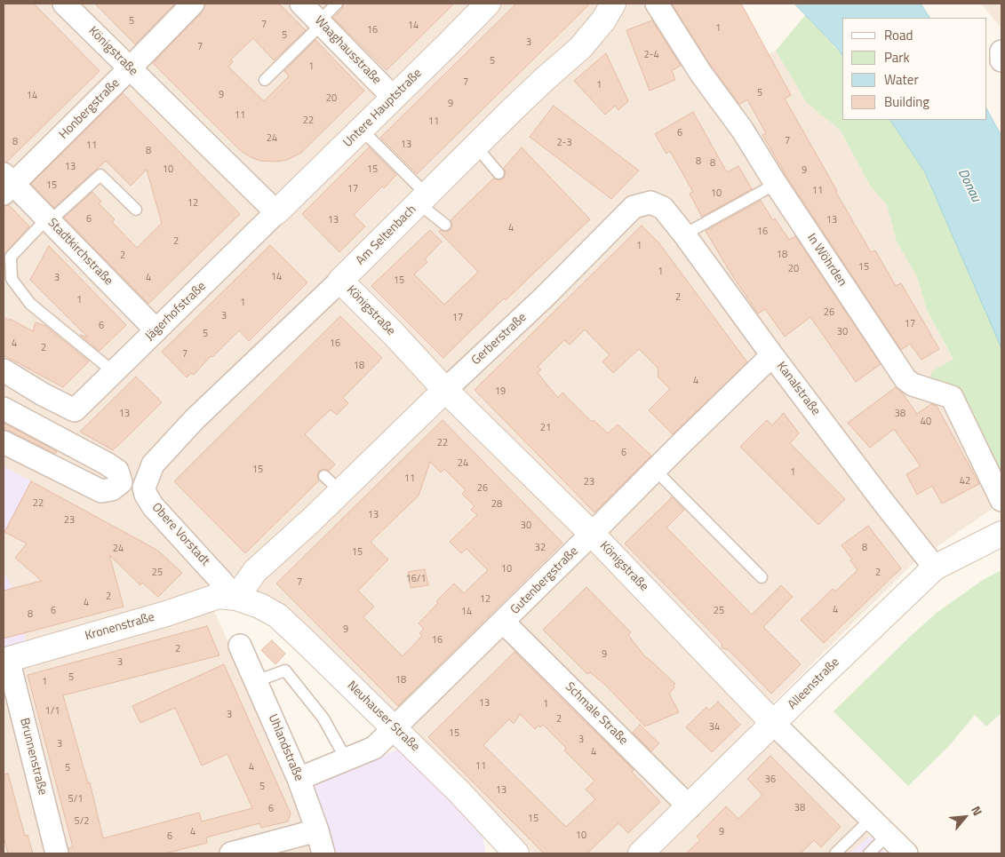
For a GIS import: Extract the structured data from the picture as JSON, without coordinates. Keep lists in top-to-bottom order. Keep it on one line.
{"streets":{"street":["Waaghausstraße","Königstraße","Untere Hauptstraße","Honbergstraße","Am Seltenbach","Stadtkirchstraße","In Wöhrden","Jägerhofstraße","Gerberstraße","Kanalstraße","Obere Vorstadt","Gutenbergstraße","Kronenstraße","Alleenstraße","Schmale Straße","Neuhauser Straße","Uhlandstraße","Brunnenstraße"]},"crossings":[["Waaghausstraße","Untere Hauptstraße"],["Königstraße","Untere Hauptstraße"],["Königstraße","Honbergstraße"],["Königstraße","Am Seltenbach"],["Königstraße","Jägerhofstraße"],["Königstraße","Gerberstraße"],["Königstraße","Gutenbergstraße"],["Königstraße","Alleenstraße"],["Untere Hauptstraße","Jägerhofstraße"],["Honbergstraße","Stadtkirchstraße"],["Am Seltenbach","Obere Vorstadt"],["Stadtkirchstraße","Jägerhofstraße"],["Gerberstraße","Kanalstraße"],["Gerberstraße","Obere Vorstadt"],["Gerberstraße","Kronenstraße"],["Gerberstraße","Neuhauser Straße"],["Kanalstraße","Gutenbergstraße"],["Kanalstraße","Alleenstraße"],["Obere Vorstadt","Kronenstraße"],["Obere Vorstadt","Neuhauser Straße"],["Gutenbergstraße","Schmale Straße"],["Gutenbergstraße","Neuhauser Straße"],["Gutenbergstraße","Uhlandstraße"],["Kronenstraße","Neuhauser Straße"],["Kronenstraße","Brunnenstraße"],["Alleenstraße","Schmale Straße"]],"water":["Donau"],"house_numbers":["5","7","14","1","16","5","3","7","2-4","5","1","7","1","5","9","14","20","9","11","22","11","6","24","7","8","2-3","13","11","8","8","8","13","10","15","9","15","17","11","10","12","6","13","13","4","16","2","1","18","2","15","20","1","14","3","4","15","2","1","1","26","3","17","17","6","30","5","4","16","2","7","18","4","19","13","38","40","21","22","6","24","15","1","11","42","23","26","22","28","13","23","30","32","8","24","15","10","25","2","16/1","7","2","12","4","4","6","25","14","8","9","16","2","9","3","5","18","1","13","1","1/1","3","2","34","15","3","3","4","11","4","5","36","5","13","5/1","38","6","15","5/2","4","9","10","6"],"legend":["Road","Park","Water","Building"],"north":"top right"}
